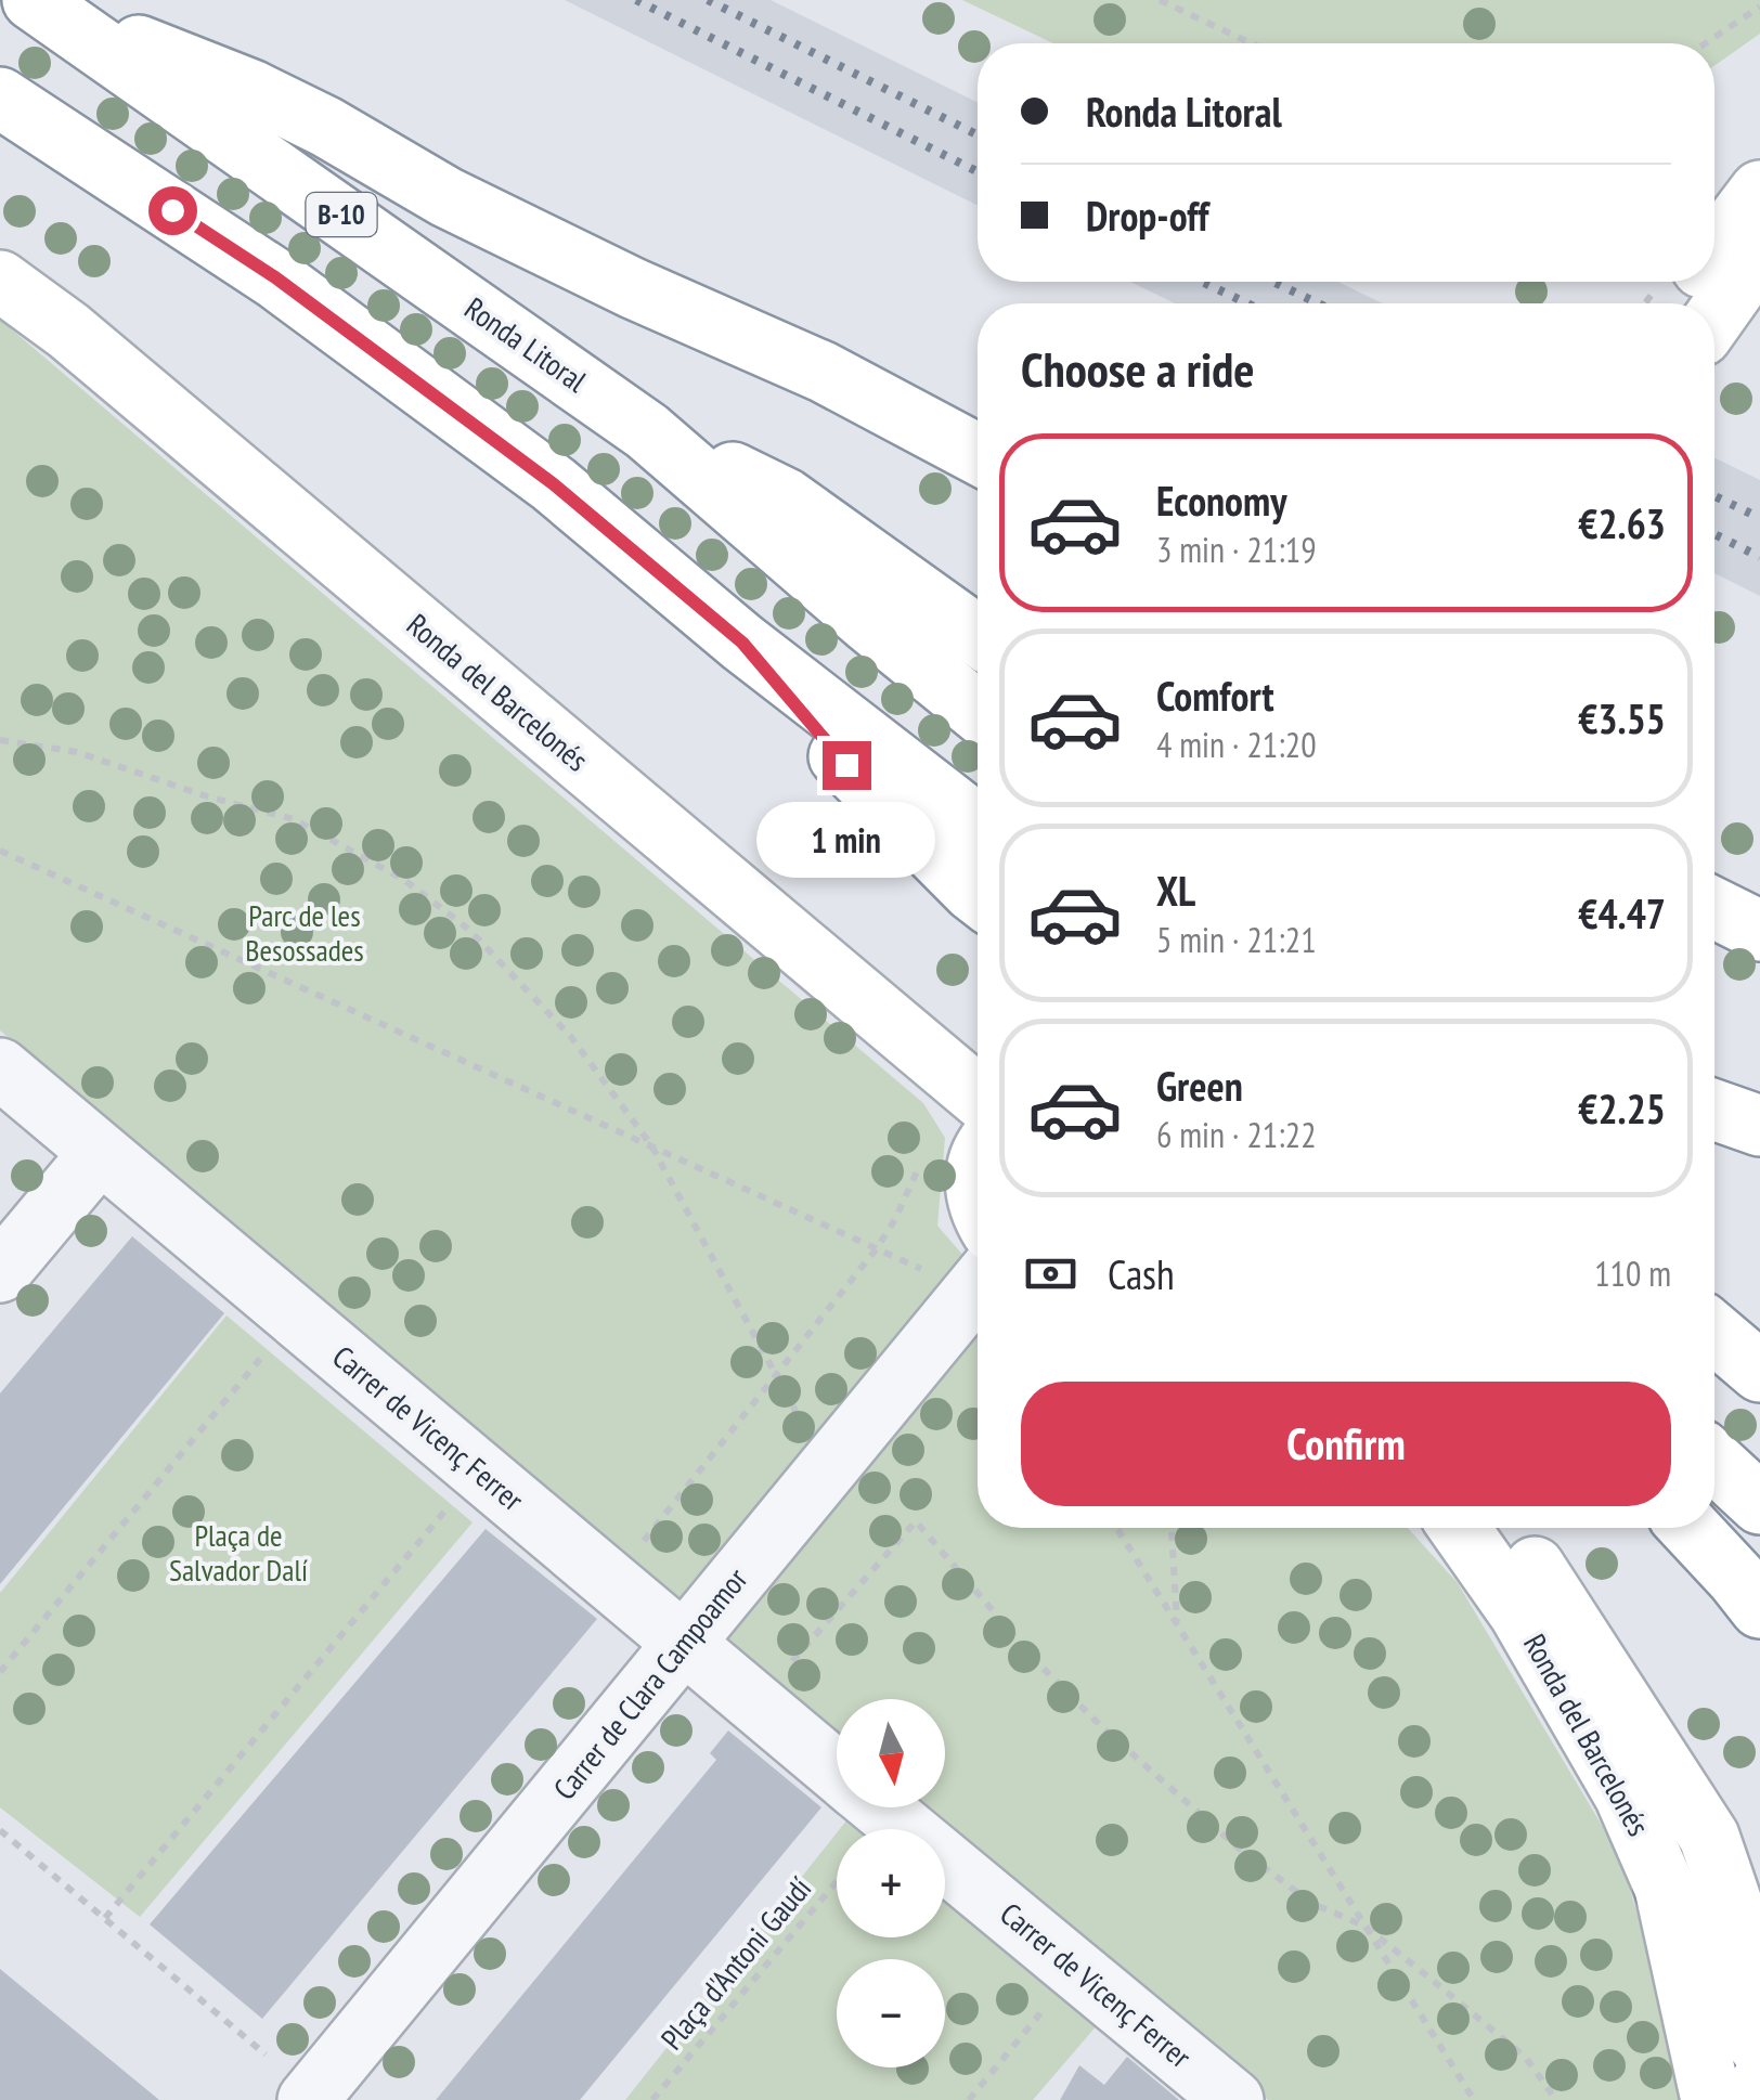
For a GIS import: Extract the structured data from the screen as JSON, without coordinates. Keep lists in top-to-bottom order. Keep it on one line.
{"streets":{"main road":["B-10","Ronda Litoral","Ronda del Barcelonés"],"street":["Carrer de Vicenç Ferrer","Carrer de Clara Campoamor"],"path":["Plaça d'Antoni Gaudí"]},"crossings":[["Carrer de Vicenç Ferrer","Carrer de Clara Campoamor"]],"parks":["Parc de les Besossades","Plaça de Salvador Dalí"],"north":"bottom","page":{"banner":["Ronda Litoral","Drop-off"],"heading":"Choose a ride","list":[{"name":"Economy","note":"3 min · 21:19","value":"€2.63"},{"name":"Comfort","note":"4 min · 21:20","value":"€3.55"},{"name":"XL","note":"5 min · 21:21","value":"€4.47"},{"name":"Green","note":"6 min · 21:22","value":"€2.25"}],"bubble":"1 min","pay":["Cash","110 m"],"buttons":"Confirm","map_buttons":["+","−"]}}
